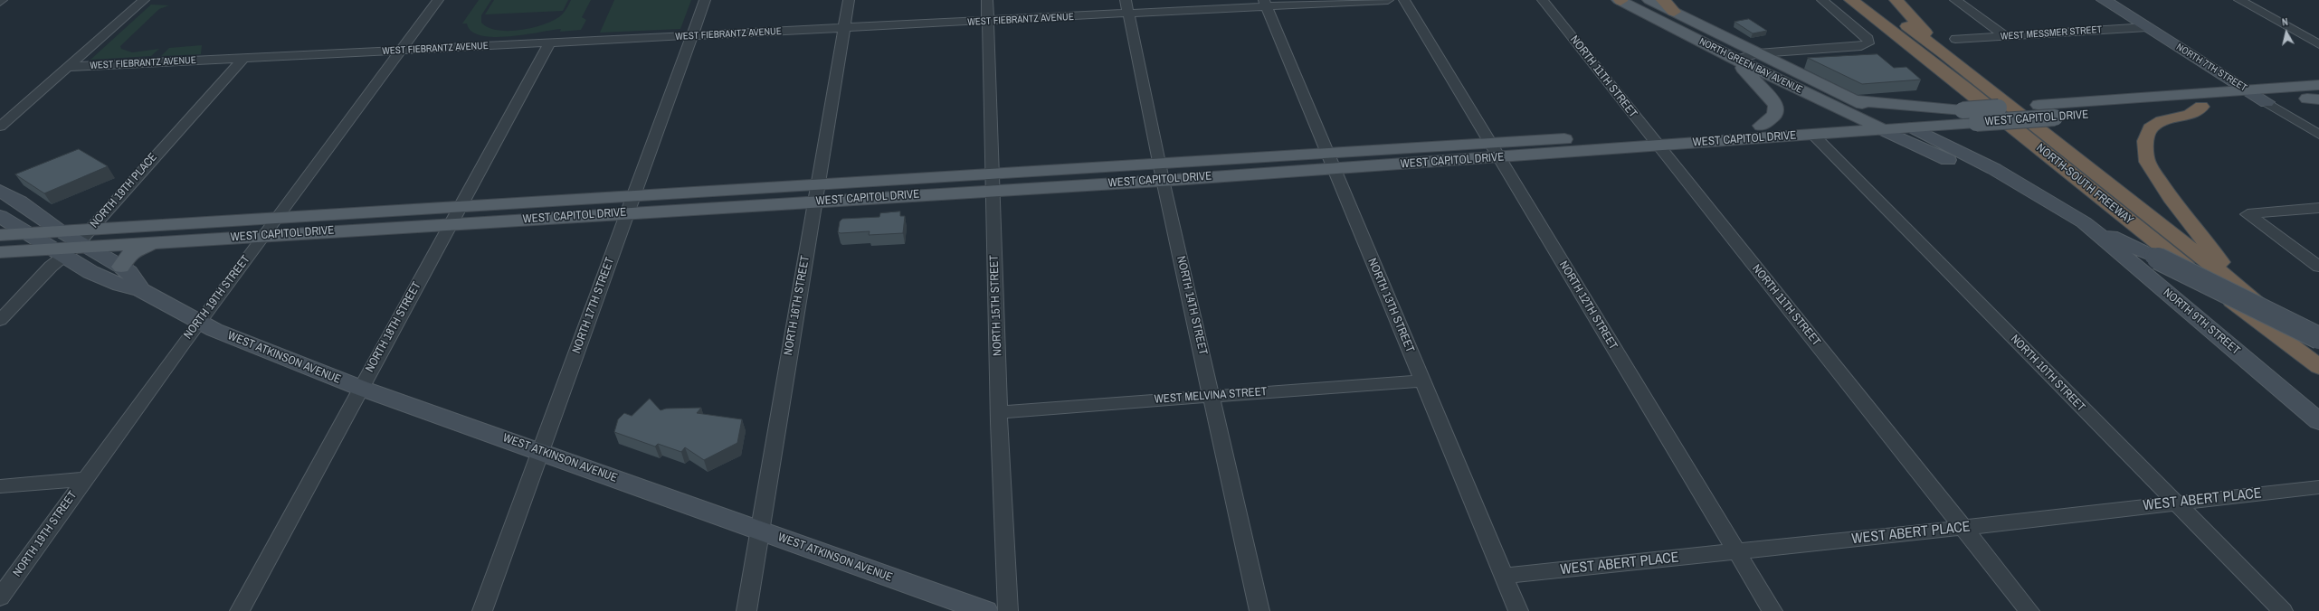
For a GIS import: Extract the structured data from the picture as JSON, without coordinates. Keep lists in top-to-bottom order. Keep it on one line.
{"streets":{"highway":["NORTH-SOUTH FREEWAY"],"main road":["NORTH GREEN BAY AVENUE","WEST CAPITOL DRIVE"],"street":["WEST FIEBRANTZ AVENUE","WEST MESSMER STREET","NORTH 7TH STREET","NORTH 11TH STREET","NORTH 19TH PLACE","NORTH 19TH STREET","NORTH 17TH STREET","NORTH 16TH STREET","NORTH 15TH STREET","NORTH 14TH STREET","NORTH 13TH STREET","NORTH 12TH STREET","NORTH 9TH STREET","NORTH 18TH STREET","WEST ATKINSON AVENUE","NORTH 10TH STREET","WEST MELVINA STREET","WEST ABERT PLACE"]},"crossings":[["WEST FIEBRANTZ AVENUE","NORTH 19TH PLACE"],["WEST FIEBRANTZ AVENUE","NORTH 19TH STREET"],["WEST FIEBRANTZ AVENUE","NORTH 17TH STREET"],["WEST FIEBRANTZ AVENUE","NORTH 16TH STREET"],["WEST FIEBRANTZ AVENUE","NORTH 15TH STREET"],["WEST FIEBRANTZ AVENUE","NORTH 14TH STREET"],["WEST FIEBRANTZ AVENUE","NORTH 13TH STREET"],["WEST FIEBRANTZ AVENUE","NORTH 18TH STREET"],["WEST MESSMER STREET","NORTH 7TH STREET"],["NORTH GREEN BAY AVENUE","WEST CAPITOL DRIVE"],["NORTH 7TH STREET","WEST CAPITOL DRIVE"],["NORTH 11TH STREET","WEST CAPITOL DRIVE"],["NORTH 11TH STREET","WEST ABERT PLACE"],["WEST CAPITOL DRIVE","NORTH 19TH PLACE"],["WEST CAPITOL DRIVE","NORTH 19TH STREET"],["WEST CAPITOL DRIVE","NORTH 17TH STREET"],["WEST CAPITOL DRIVE","NORTH 16TH STREET"],["WEST CAPITOL DRIVE","NORTH 15TH STREET"],["WEST CAPITOL DRIVE","NORTH 14TH STREET"],["WEST CAPITOL DRIVE","NORTH 13TH STREET"],["WEST CAPITOL DRIVE","NORTH 12TH STREET"],["WEST CAPITOL DRIVE","NORTH 18TH STREET"],["WEST CAPITOL DRIVE","WEST ATKINSON AVENUE"],["WEST CAPITOL DRIVE","NORTH 10TH STREET"],["NORTH 19TH PLACE","WEST ATKINSON AVENUE"],["NORTH 19TH STREET","WEST ATKINSON AVENUE"],["NORTH 17TH STREET","WEST ATKINSON AVENUE"],["NORTH 16TH STREET","WEST ATKINSON AVENUE"],["NORTH 15TH STREET","WEST MELVINA STREET"],["NORTH 14TH STREET","WEST MELVINA STREET"],["NORTH 13TH STREET","WEST MELVINA STREET"],["NORTH 13TH STREET","WEST ABERT PLACE"],["NORTH 12TH STREET","WEST ABERT PLACE"],["NORTH 18TH STREET","WEST ATKINSON AVENUE"],["NORTH 10TH STREET","WEST ABERT PLACE"]],"north":"top"}
